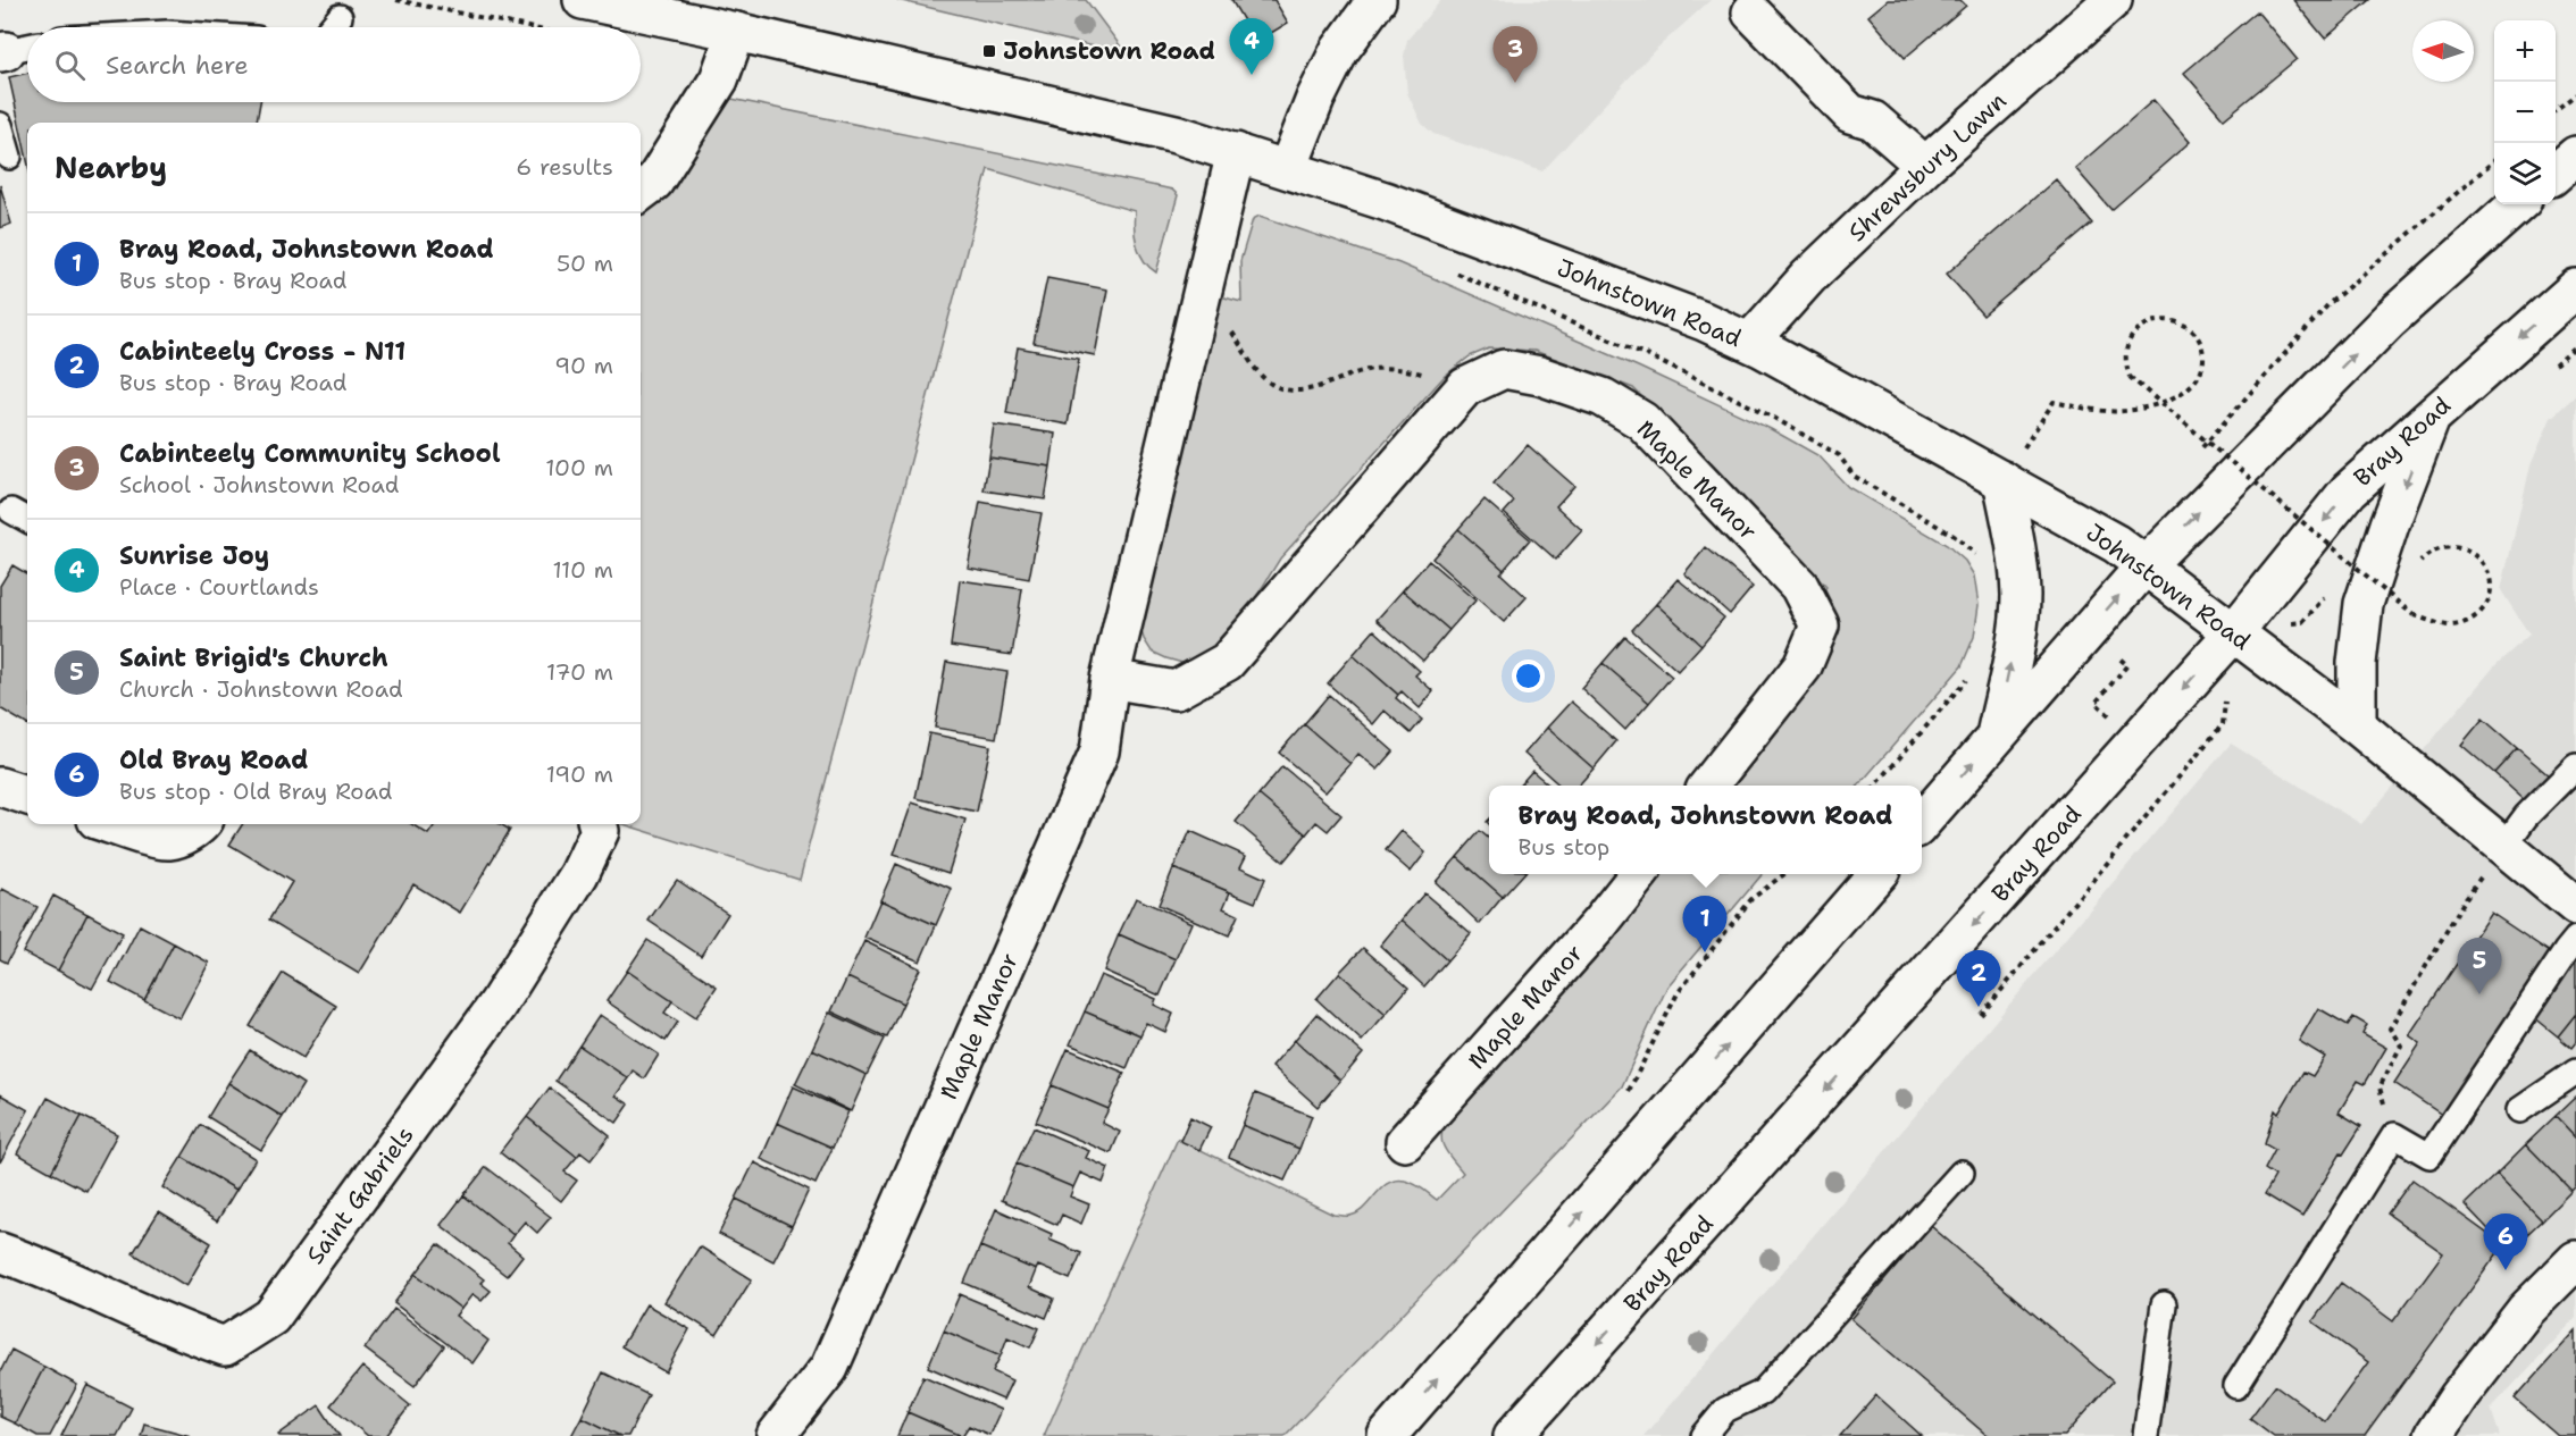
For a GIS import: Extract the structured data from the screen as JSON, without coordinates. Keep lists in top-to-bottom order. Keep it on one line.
{"streets":{"main road":["Shrewsbury Lawn","Johnstown Road","Bray Road","Maple Manor","Saint Gabriels"]},"crossings":[["Shrewsbury Lawn","Johnstown Road"],["Johnstown Road","Bray Road"],["Johnstown Road","Maple Manor"]],"places":{"transit":["Johnstown Road"]},"north":"left","page":{"pins":["4","3","1","5","2","6"],"map_buttons":["+","−"],"search":"Search here","heading":["Nearby","6 results"],"list":[{"mark":"1","name":"Bray Road, Johnstown Road","note":"Bus stop · Bray Road","value":"50 m"},{"mark":"2","name":"Cabinteely Cross - N11","note":"Bus stop · Bray Road","value":"90 m"},{"mark":"3","name":"Cabinteely Community School","note":"School · Johnstown Road","value":"100 m"},{"mark":"4","name":"Sunrise Joy","note":"Place · Courtlands","value":"110 m"},{"mark":"5","name":"Saint Brigid's Church","note":"Church · Johnstown Road","value":"170 m"},{"mark":"6","name":"Old Bray Road","note":"Bus stop · Old Bray Road","value":"190 m"}],"popup":["Bray Road, Johnstown Road","Bus stop"]}}
